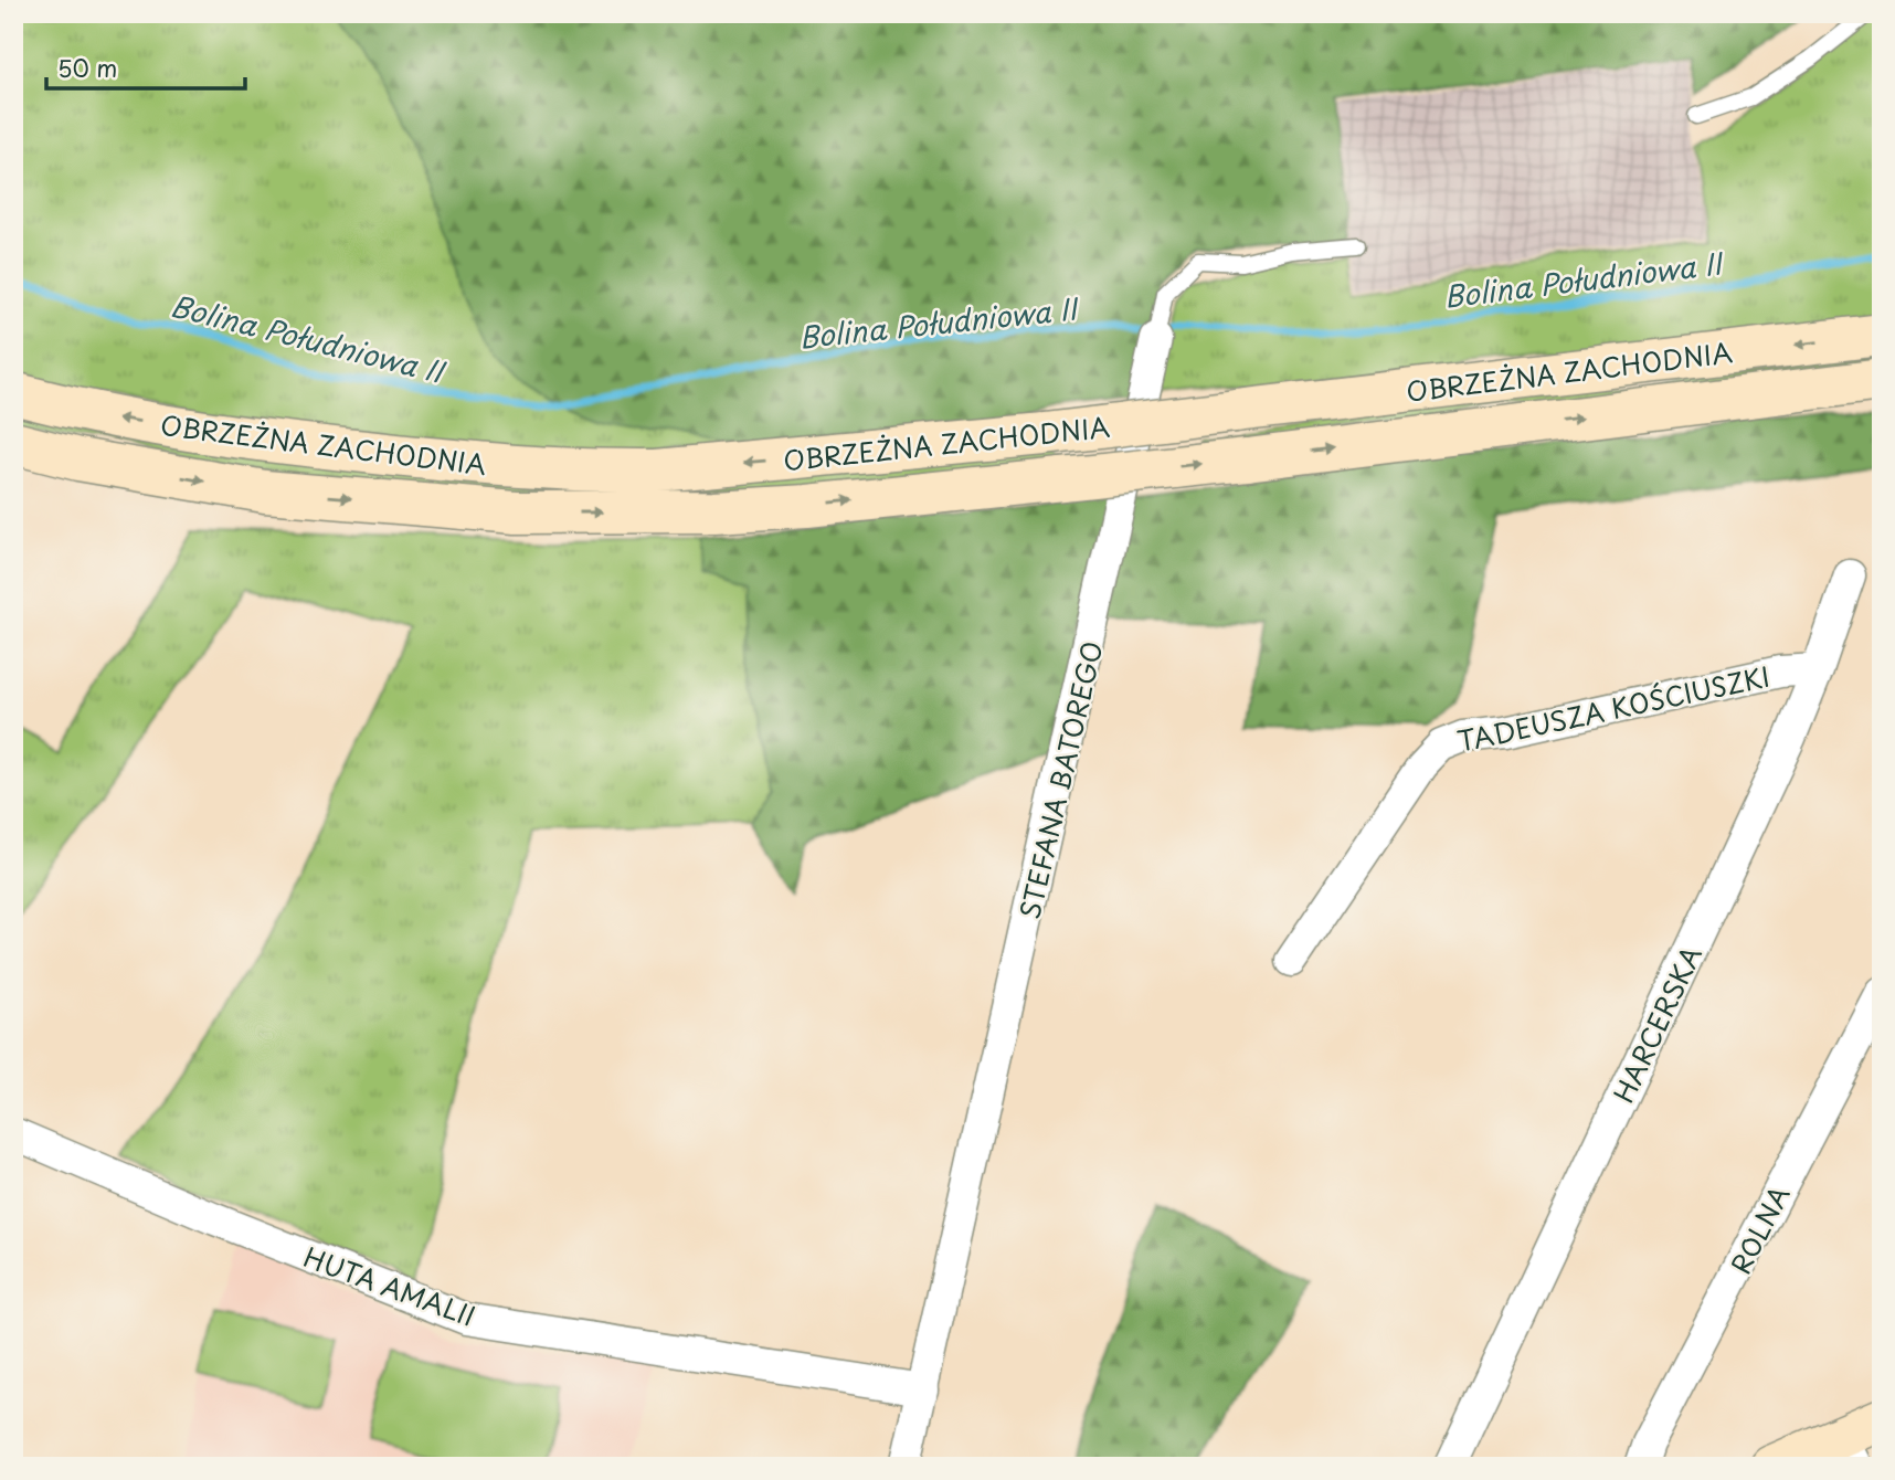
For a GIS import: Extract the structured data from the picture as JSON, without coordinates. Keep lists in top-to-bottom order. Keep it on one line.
{"streets":{"street":["OBRZEŻNA ZACHODNIA","TADEUSZA KOŚCIUSZKI","STEFANA BATOREGO","HARCERSKA","ROLNA","HUTA AMALII"]},"crossings":[["TADEUSZA KOŚCIUSZKI","HARCERSKA"],["STEFANA BATOREGO","HUTA AMALII"]],"water":["Bolina Południowa II"],"scale_bar":"50 m"}
